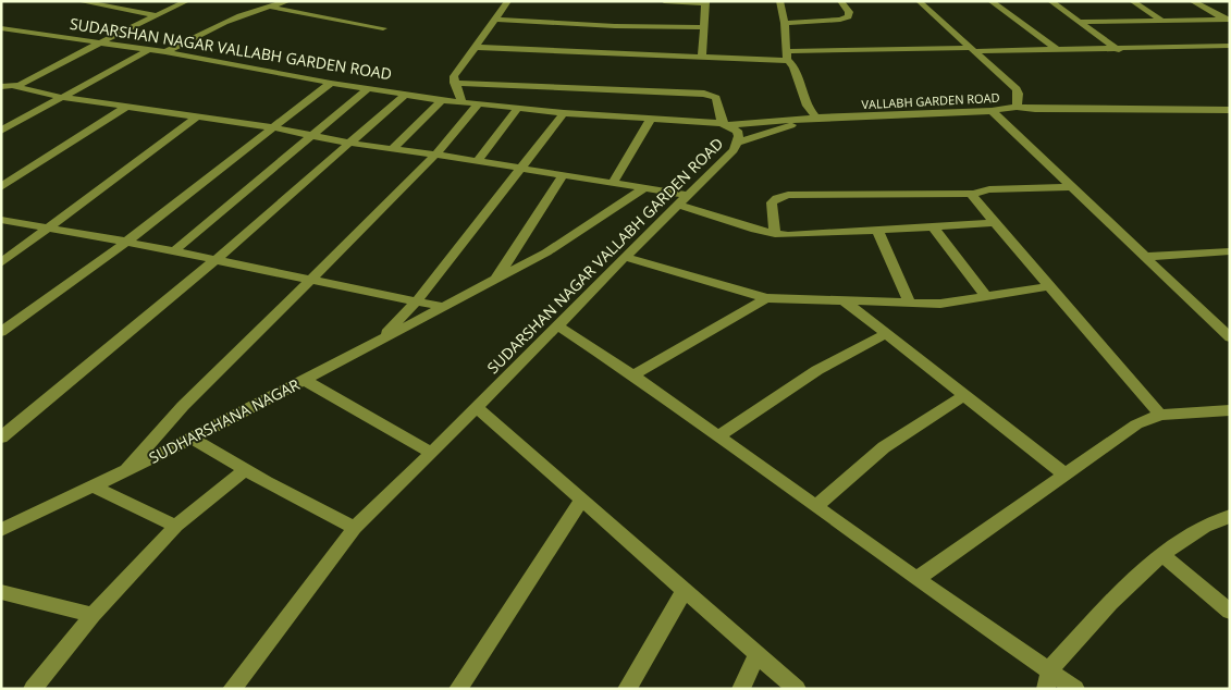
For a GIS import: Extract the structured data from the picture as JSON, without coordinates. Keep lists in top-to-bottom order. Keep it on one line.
{"streets":{"street":["SUDARSHAN NAGAR VALLABH GARDEN ROAD","VALLABH GARDEN ROAD","SUDHARSHANA NAGAR"]},"crossings":[["SUDARSHAN NAGAR VALLABH GARDEN ROAD","VALLABH GARDEN ROAD"]]}
